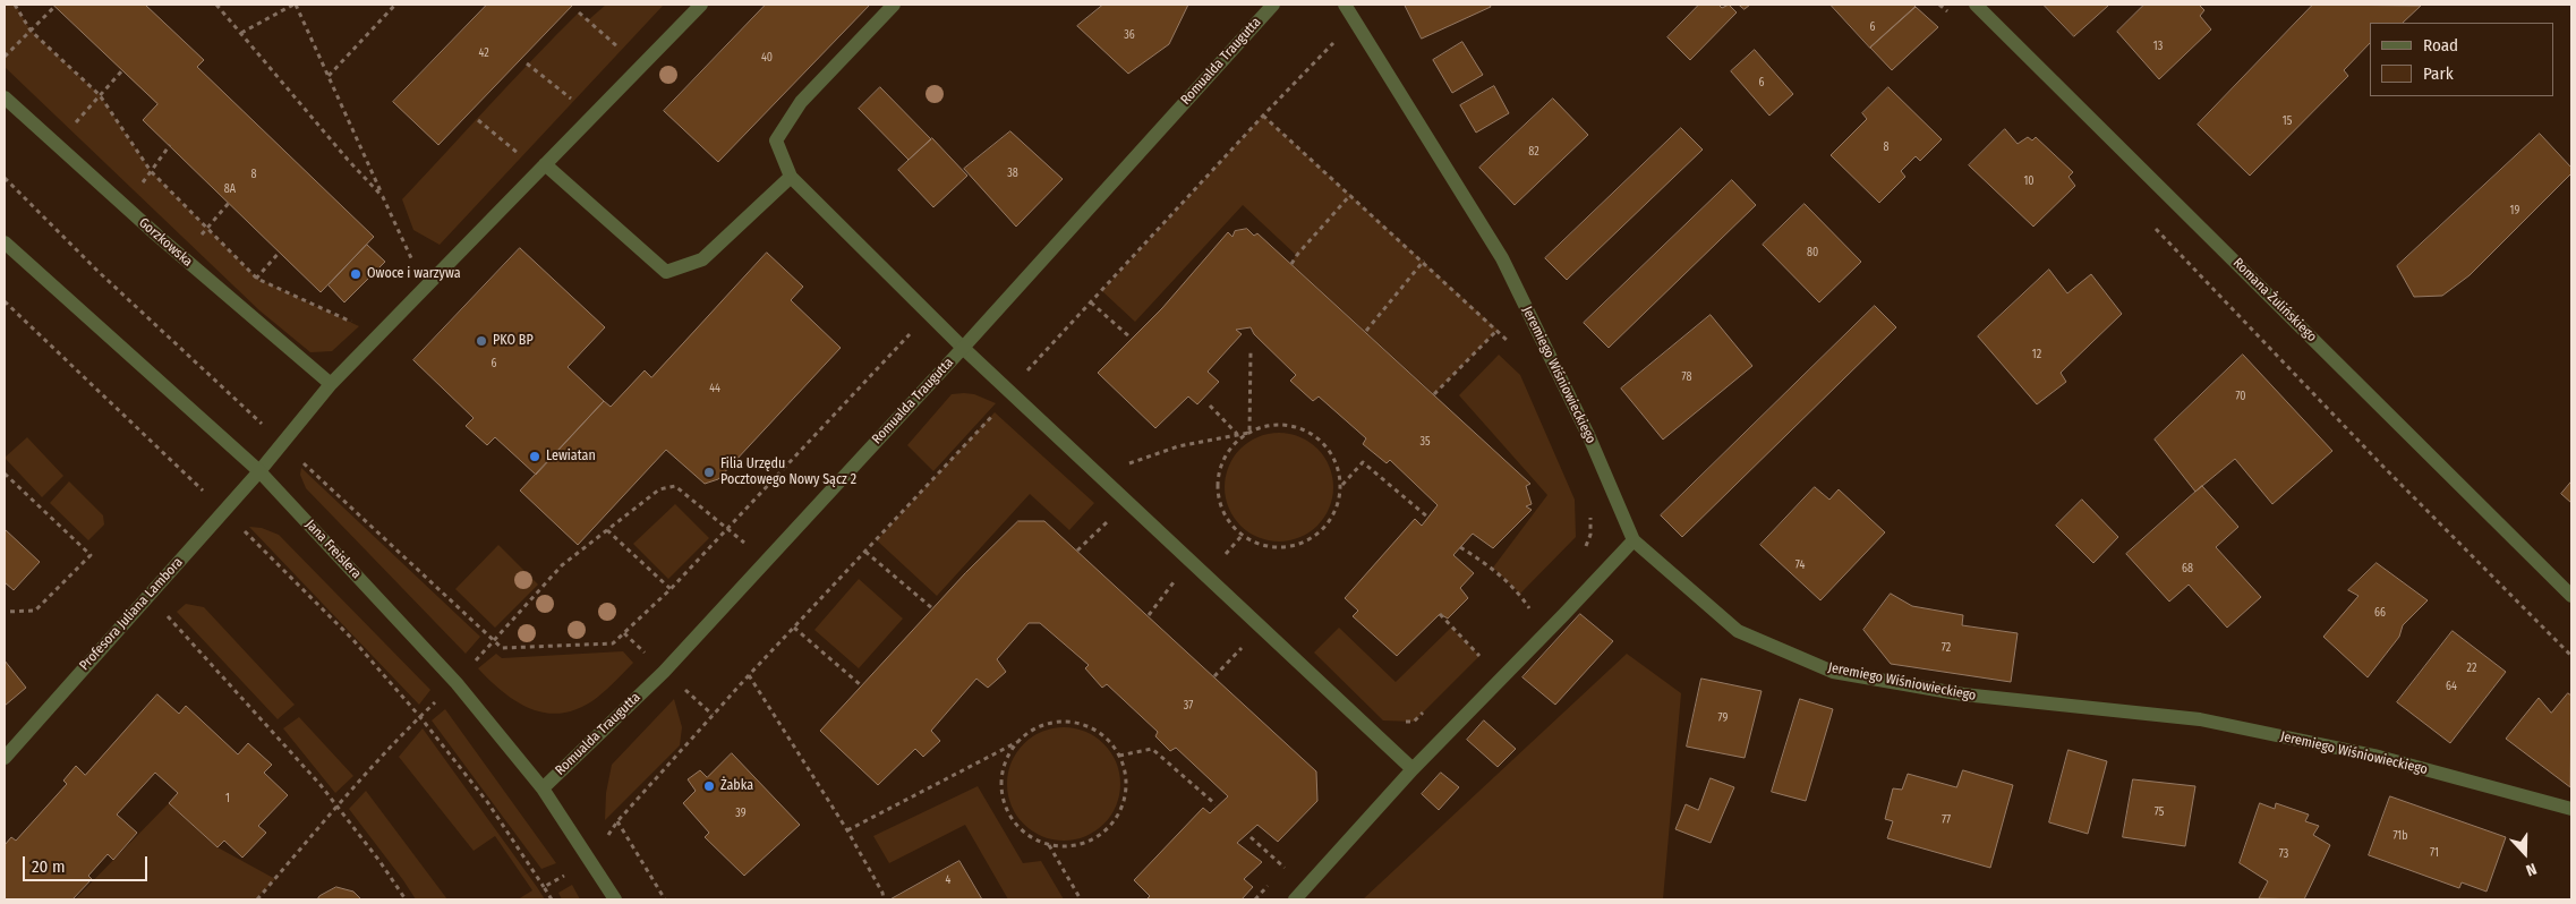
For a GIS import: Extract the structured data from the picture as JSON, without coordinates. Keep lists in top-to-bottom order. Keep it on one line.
{"streets":{"street":["Romualda Traugutta","Gorzkowska","Romana Żulińskiego","Jeremiego Wiśniowieckiego","Jana Freislera","Profesora Juliana Lambora"]},"crossings":[["Romualda Traugutta","Jana Freislera"],["Gorzkowska","Profesora Juliana Lambora"],["Jana Freislera","Profesora Juliana Lambora"]],"places":["Owoce i warzywa","PKO BP","Lewiatan","Filia Urzędu Pocztowego Nowy Sącz 2","Żabka"],"house_numbers":["6","36","13","42","40","6","15","8","82","38","8","10","8A","19","80","12","6","78","44","70","35","74","68","66","72","22","64","37","79","1","75","39","77","71b","71","73","4"],"legend":["Road","Park"],"scale_bar":"20 m","north":"bottom"}
